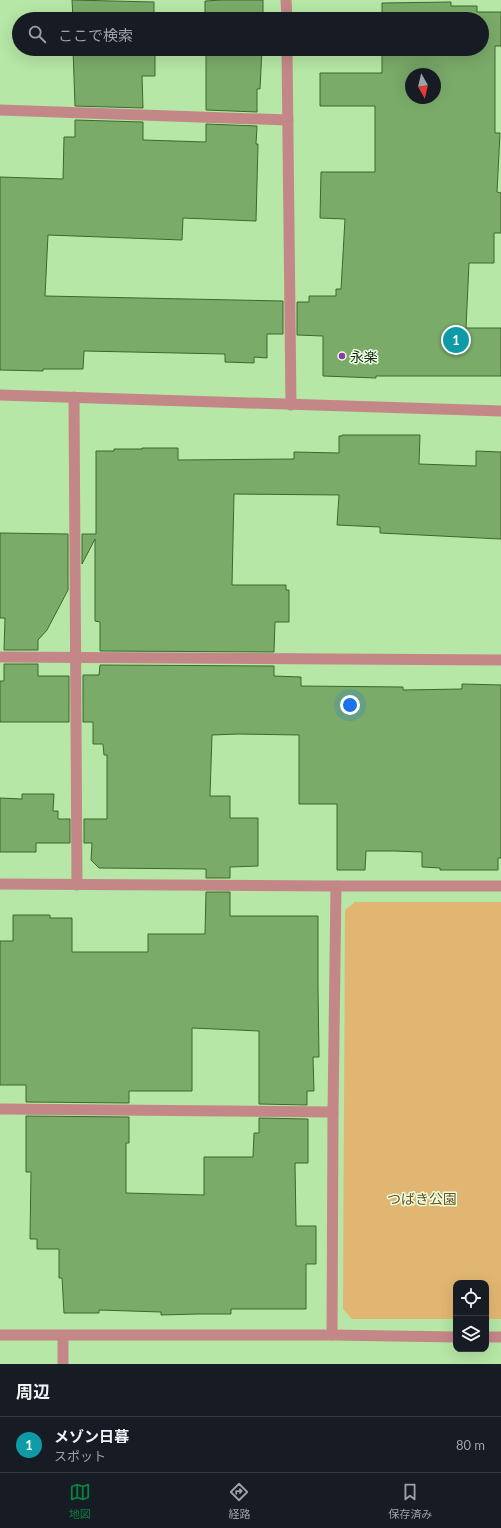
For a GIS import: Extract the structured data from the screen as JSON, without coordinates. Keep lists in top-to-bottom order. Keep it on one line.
{"parks":["つばき公園"],"places":["永楽"],"north":"bottom","page":{"search":"ここで検索","pins":"1","heading":"周辺","list":[{"mark":"1","name":"メゾン日暮","note":"スポット","value":"80 m"}],"nav":["地図","経路","保存済み"]}}
